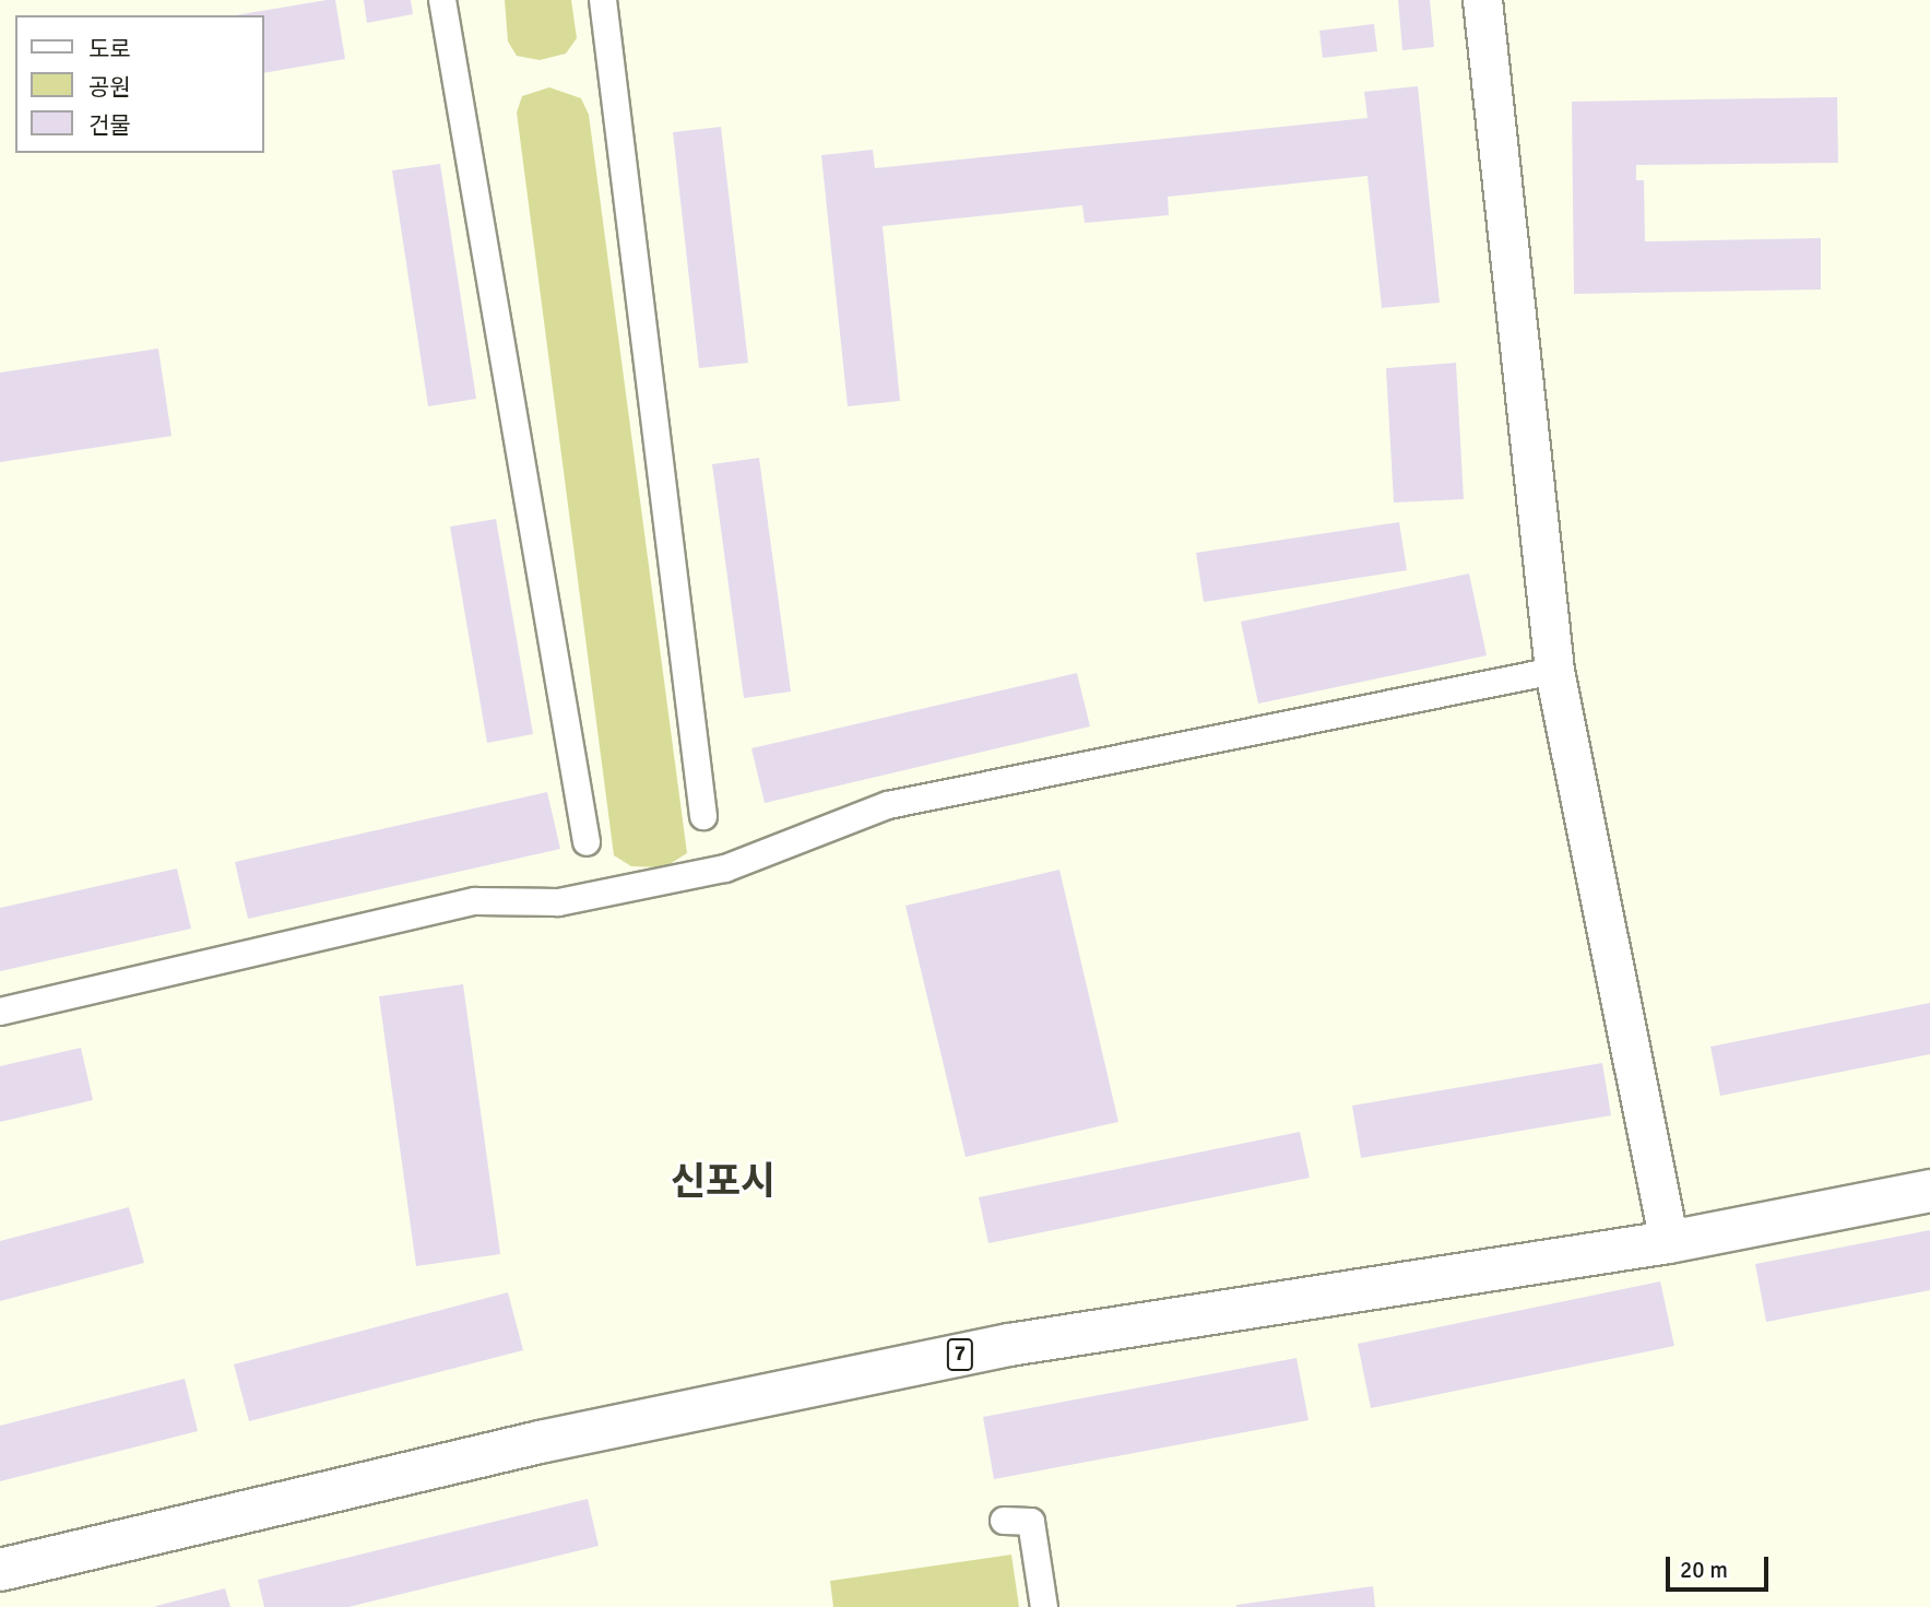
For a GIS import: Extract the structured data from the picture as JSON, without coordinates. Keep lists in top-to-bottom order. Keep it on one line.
{"streets":{"highway":["7"]},"districts":["신포시"],"legend":["도로","공원","건물"],"scale_bar":"20 m"}
